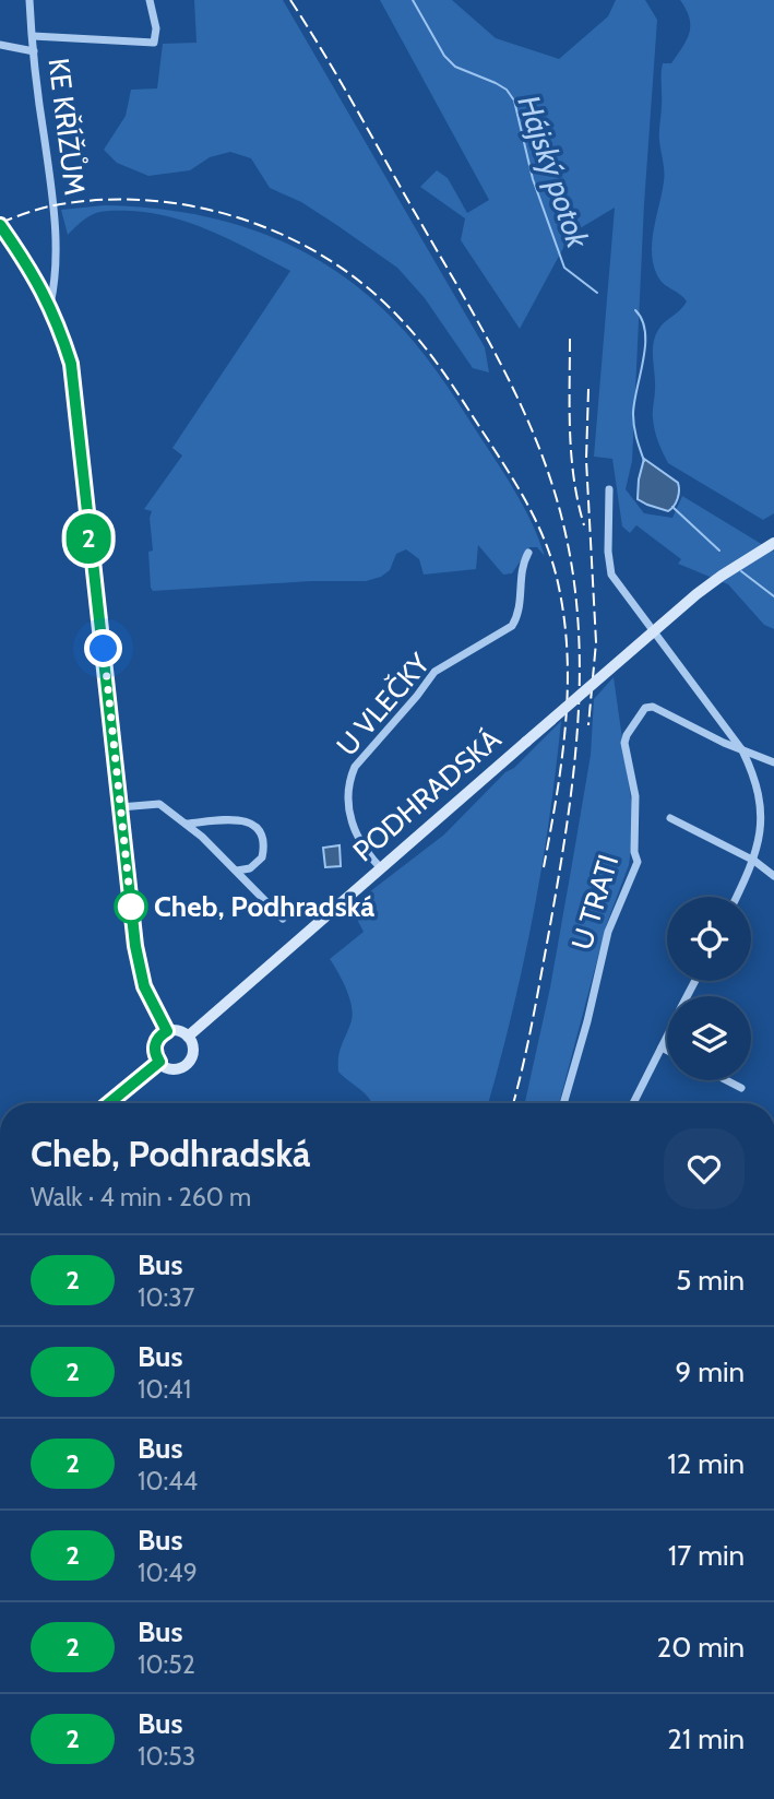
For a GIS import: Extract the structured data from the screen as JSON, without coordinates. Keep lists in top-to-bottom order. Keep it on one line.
{"streets":{"main road":["PODHRADSKÁ"],"street":["KE KŘÍŽŮM","U VLEČKY","U TRATI"]},"crossings":[["U VLEČKY","PODHRADSKÁ"]],"water":["Hájský potok"],"places":["Cheb, Podhradská"],"lines":["bus line 2"],"page":{"on_map":"2","heading":["Cheb, Podhradská","Walk · 4 min · 260 m"],"list":[{"mark":"2","name":"Bus","note":"10:37","value":"5 min"},{"mark":"2","name":"Bus","note":"10:41","value":"9 min"},{"mark":"2","name":"Bus","note":"10:44","value":"12 min"},{"mark":"2","name":"Bus","note":"10:49","value":"17 min"},{"mark":"2","name":"Bus","note":"10:52","value":"20 min"},{"mark":"2","name":"Bus","note":"10:53","value":"21 min"}]}}
